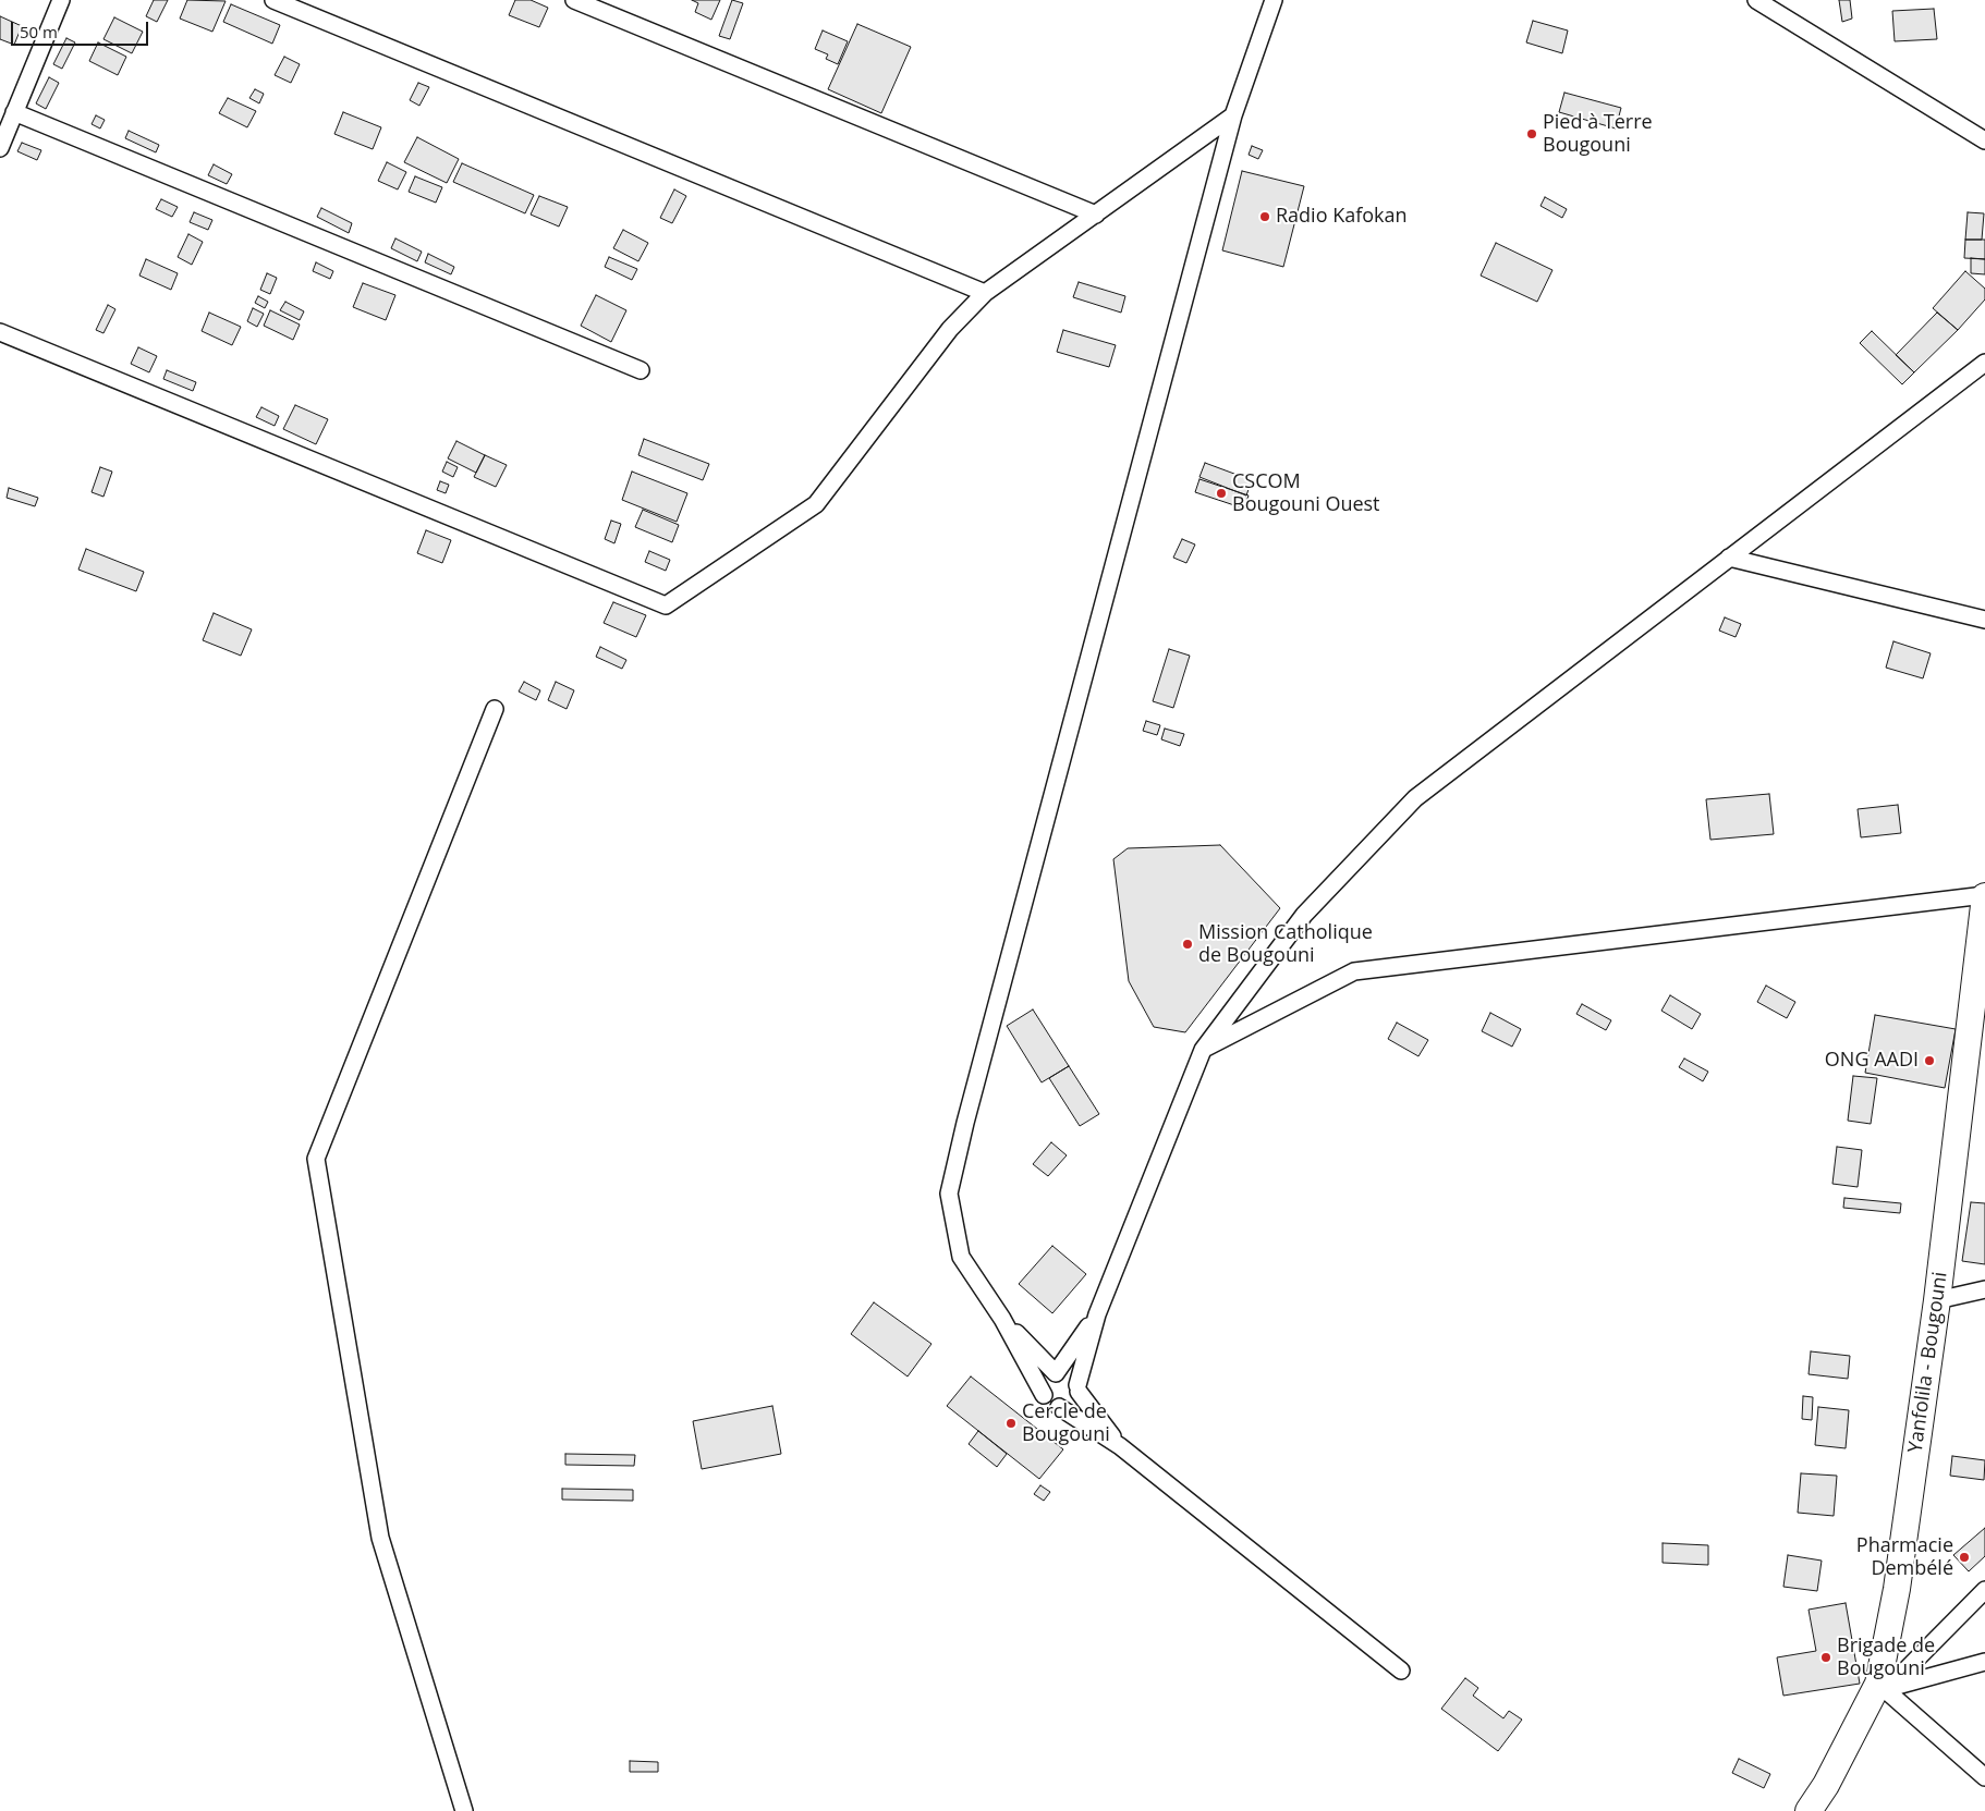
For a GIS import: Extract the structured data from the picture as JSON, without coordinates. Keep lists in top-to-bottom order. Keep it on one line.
{"streets":{"main road":["Yanfolila - Bougouni"]},"places":["Pied à Terre Bougouni","Radio Kafokan","CSCOM Bougouni Ouest","Mission Catholique de Bougouni","ONG AADI","Cercle de Bougouni","Pharmacie Dembélé","Brigade de Bougouni"],"scale_bar":"50 m"}
